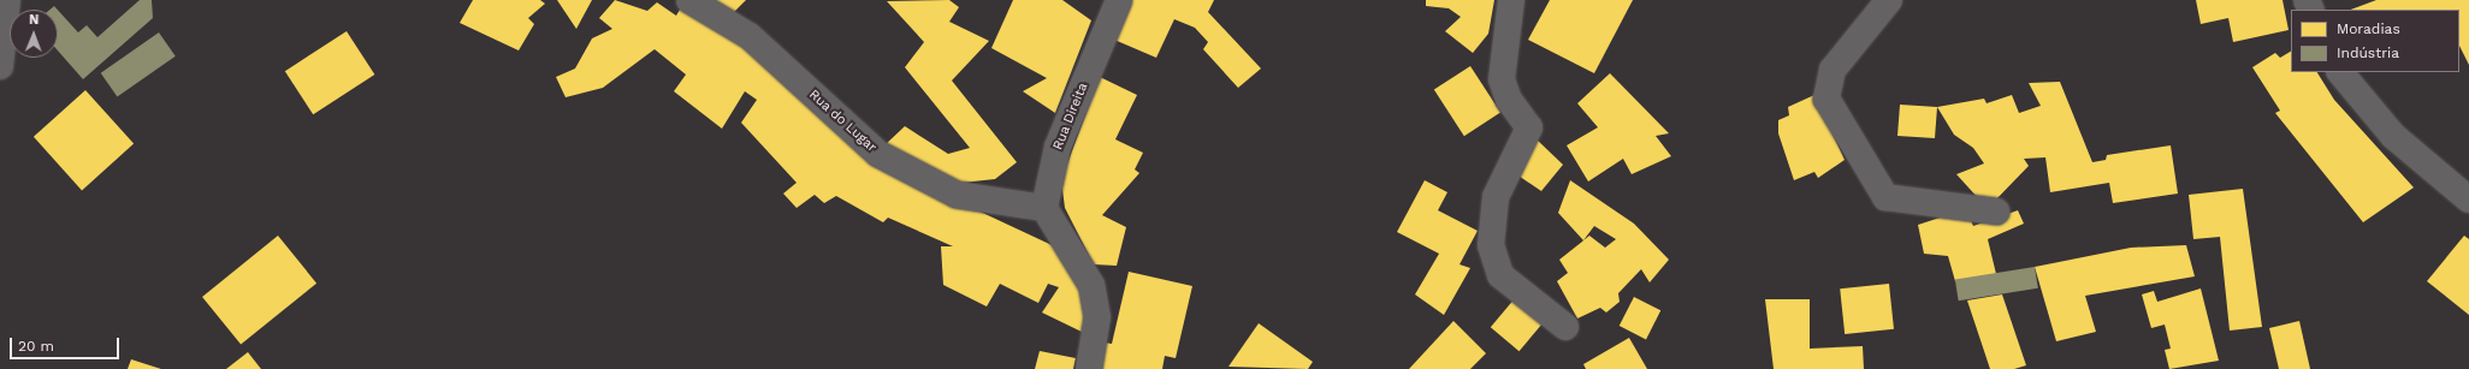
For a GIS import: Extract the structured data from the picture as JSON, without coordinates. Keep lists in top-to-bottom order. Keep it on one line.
{"streets":{"street":["Rua Direita","Rua do Lugar"]},"crossings":[["Rua Direita","Rua do Lugar"]],"legend":["Moradias","Indústria"],"scale_bar":"20 m","north":"top"}
